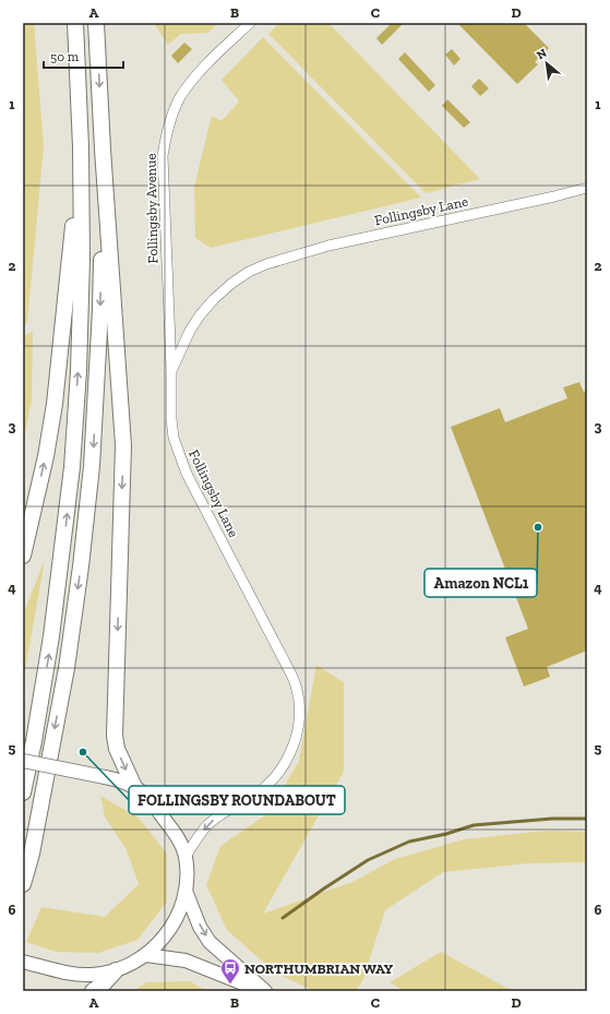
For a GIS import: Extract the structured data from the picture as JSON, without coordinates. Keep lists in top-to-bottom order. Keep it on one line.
{"streets":{"street":["Follingsby Avenue","Follingsby Lane"]},"crossings":[["Follingsby Avenue","Follingsby Lane"]],"places":{"other":["Amazon NCL1","FOLLINGSBY ROUNDABOUT"],"bus stop":["NORTHUMBRIAN WAY"]},"scale_bar":"50 m","north":"top left","grid":{"columns":["A","B","C","D"],"rows":["1","2","3","4","5","6"]}}
